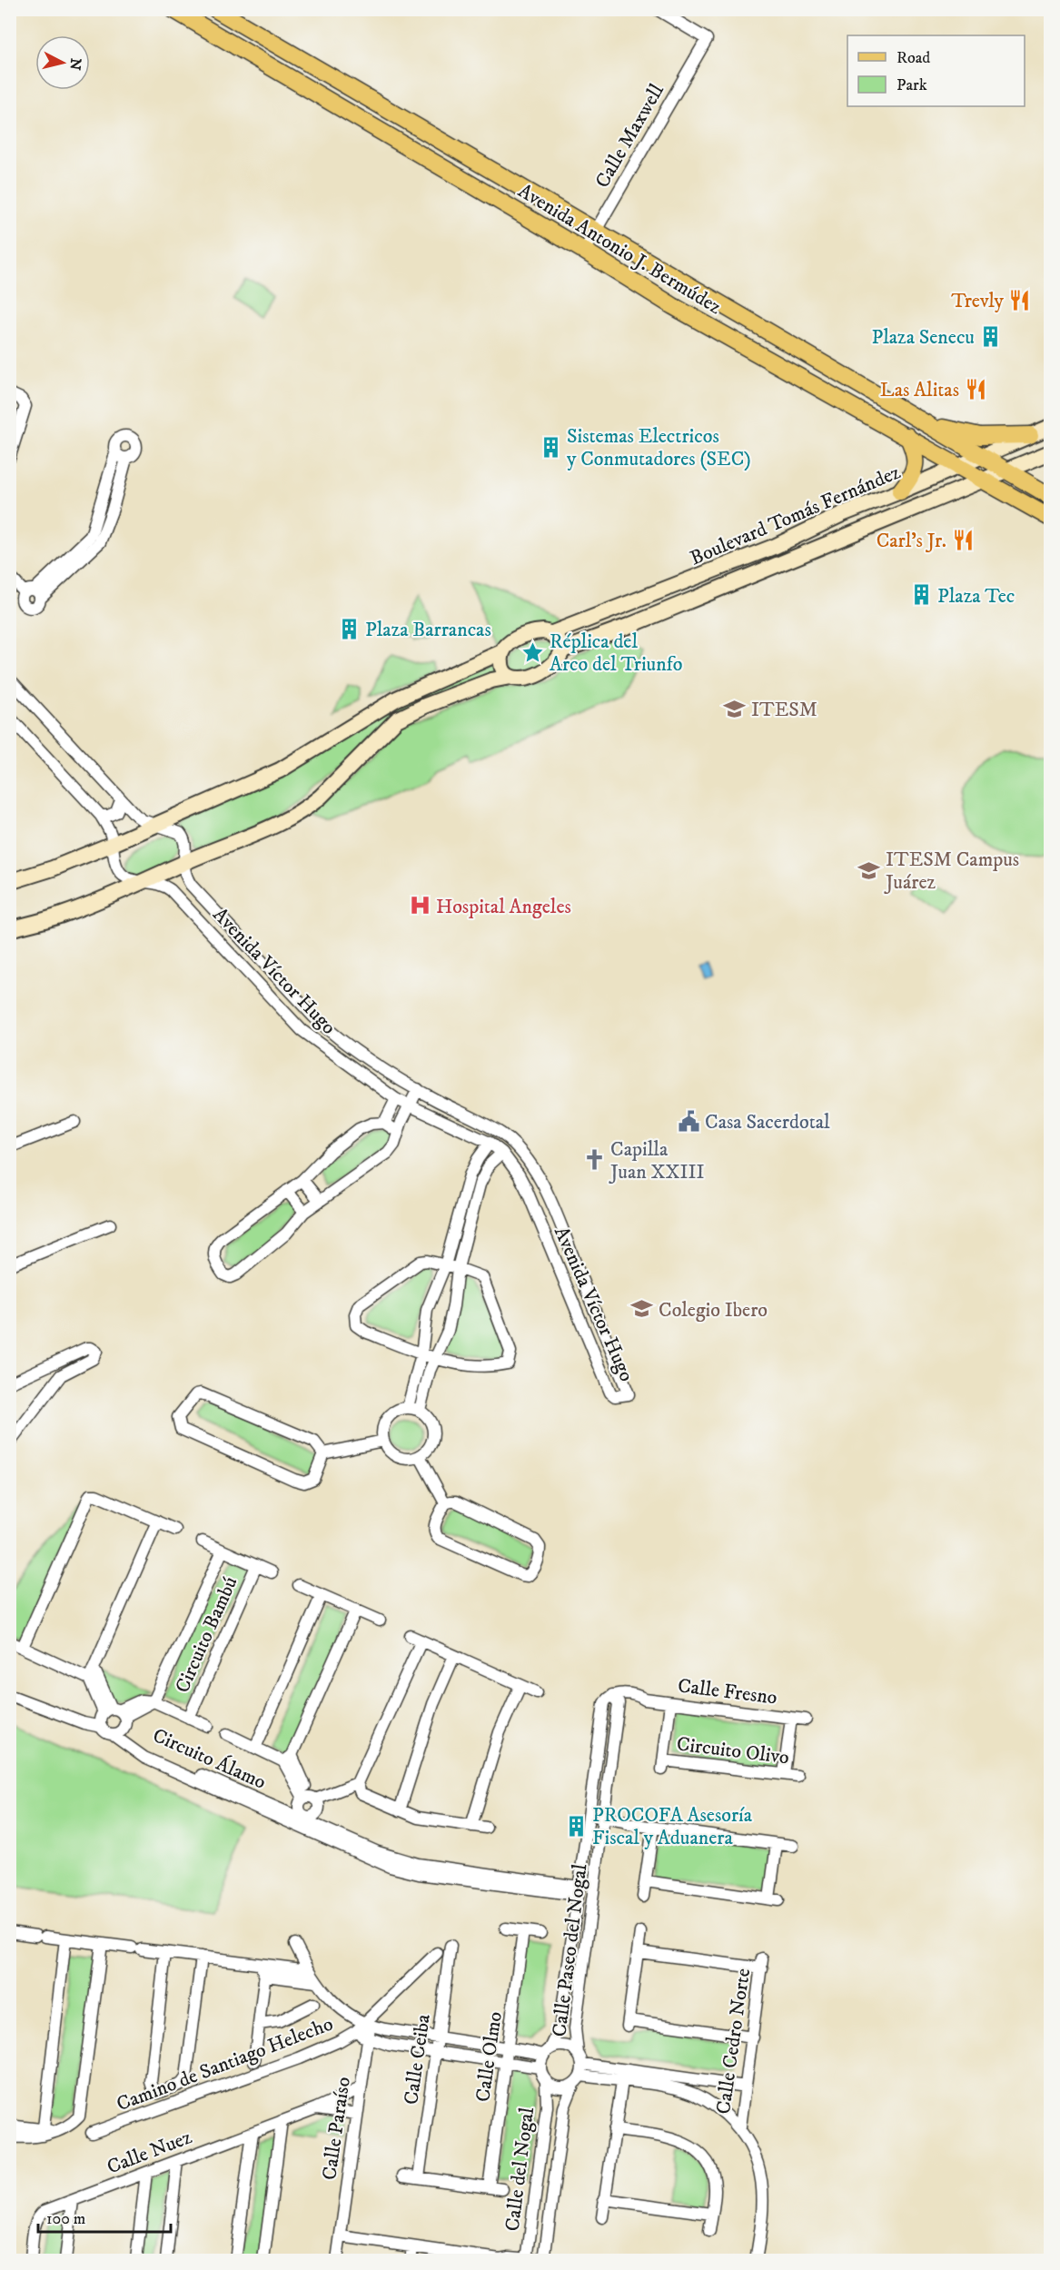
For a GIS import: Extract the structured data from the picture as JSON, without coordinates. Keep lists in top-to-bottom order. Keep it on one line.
{"streets":{"main road":["Avenida Antonio J. Bermúdez","Boulevard Tomás Fernández"],"street":["Calle Maxwell","Avenida Víctor Hugo","Circuito Bambú","Calle Fresno","Circuito Olivo","Circuito Álamo","Calle Paseo del Nogal","Calle Cedro Norte","Calle Olmo","Calle Ceiba","Camino de Santiago Helecho","Calle Paraíso","Calle Nuez","Calle del Nogal"]},"crossings":[["Calle Maxwell","Avenida Antonio J. Bermúdez"],["Avenida Antonio J. Bermúdez","Boulevard Tomás Fernández"],["Calle Fresno","Circuito Olivo"],["Calle Fresno","Calle Paseo del Nogal"],["Circuito Álamo","Calle Paseo del Nogal"],["Calle Paseo del Nogal","Calle del Nogal"],["Camino de Santiago Helecho","Calle Paraíso"],["Calle Paraíso","Calle Nuez"]],"places":{"restaurant":["Trevly","Las Alitas","Carl's Jr."],"building":["Plaza Senecu","Sistemas Electricos y Conmutadores (SEC)","Plaza Tec","Plaza Barrancas","PROCOFA Asesoría Fiscal y Aduanera"],"place":["Réplica del Arco del Triunfo"],"school or university":["ITESM","ITESM Campus Juárez","Colegio Ibero"],"hospital":["Hospital Angeles"],"public building":["Casa Sacerdotal"],"church":["Capilla Juan XXIII"]},"legend":["Road","Park"],"scale_bar":"100 m","north":"right"}
